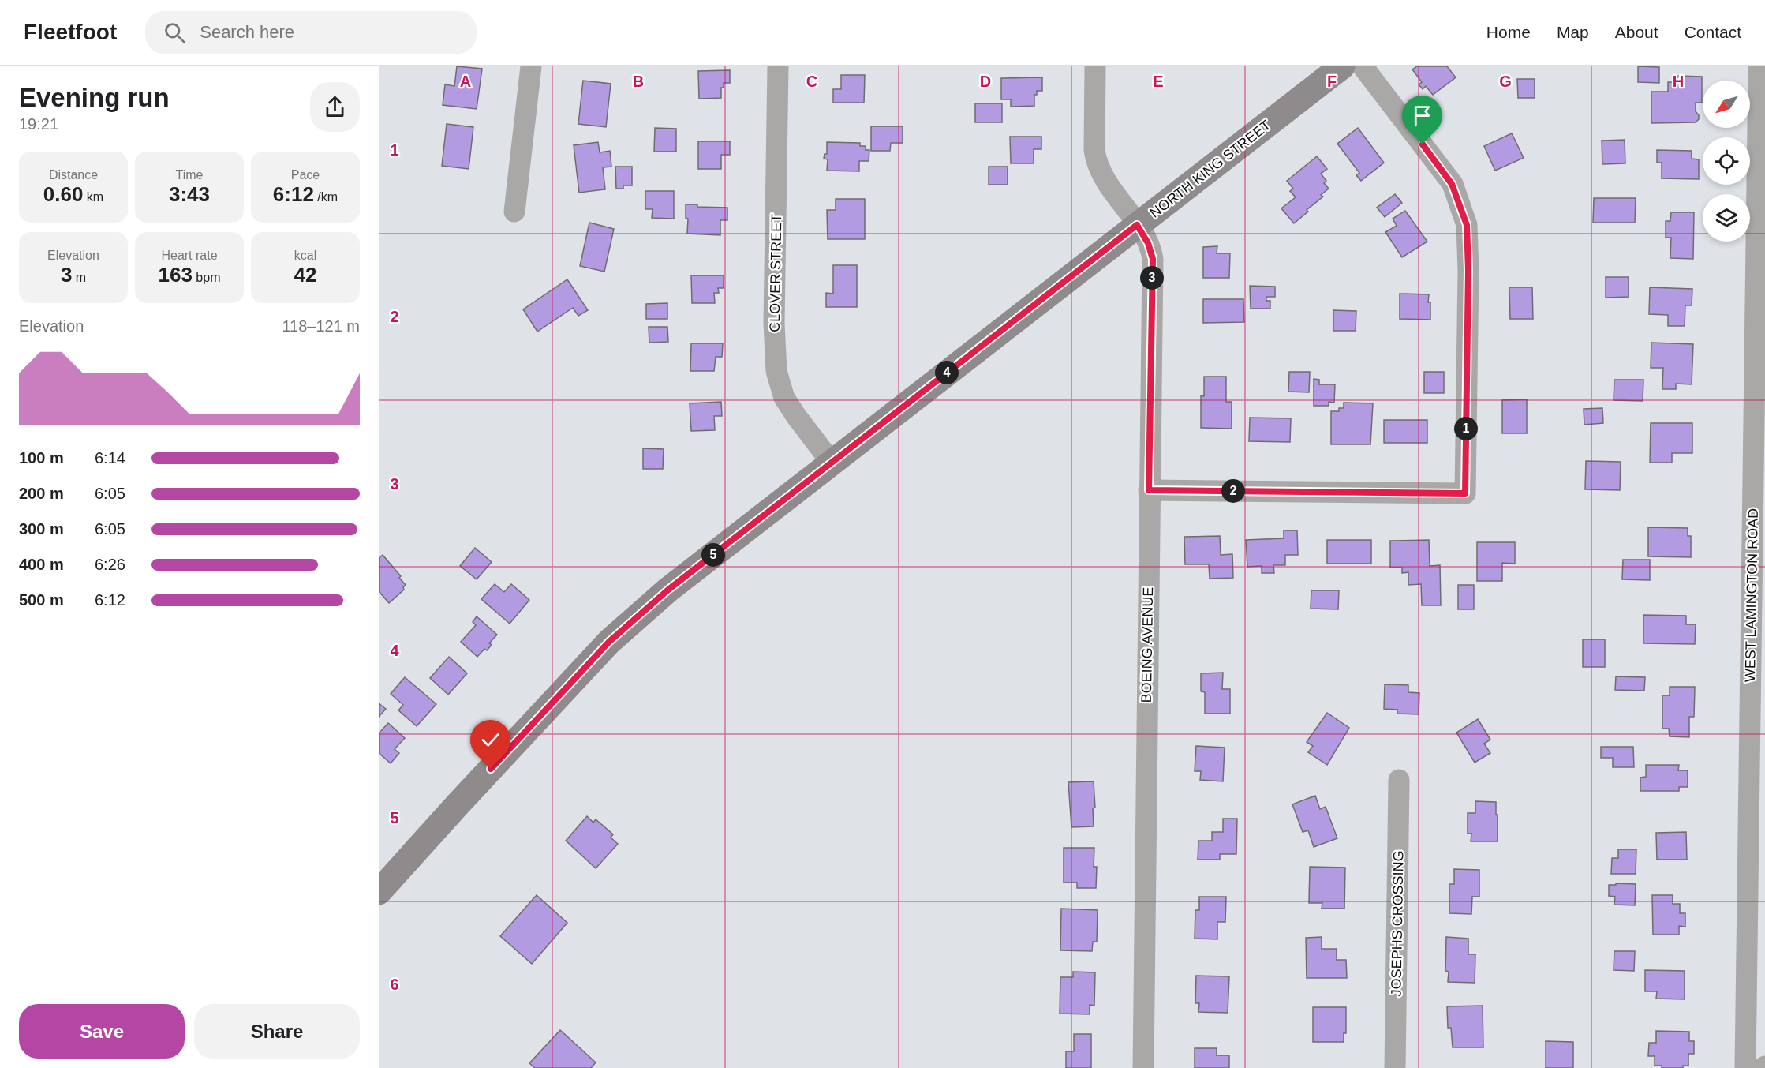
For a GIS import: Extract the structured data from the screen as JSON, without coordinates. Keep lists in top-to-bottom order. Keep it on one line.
{"streets":{"main road":["NORTH KING STREET"],"street":["CLOVER STREET","WEST LAMINGTON ROAD","BOEING AVENUE","JOSEPHS CROSSING"]},"crossings":[["NORTH KING STREET","CLOVER STREET"],["NORTH KING STREET","BOEING AVENUE"]],"north":"bottom left","page":{"header":"Fleetfoot","search":"Search here","nav":["Home","Map","About","Contact"],"heading":["Evening run","19:21"],"stats":[["Distance","0.60 km"],["Time","3:43"],["Pace","6:12 /km"],["Elevation","3 m"],["Heart rate","163 bpm"],["kcal","42"]],"pins":["3","4","1","2","5"],"chart":["Elevation","118–121 m"],"list":[{"name":"100 m","note":"6:14"},{"name":"200 m","note":"6:05"},{"name":"300 m","note":"6:05"},{"name":"400 m","note":"6:26"},{"name":"500 m","note":"6:12"}],"buttons":["Save","Share"]},"grid":{"columns":["A","B","C","D","E","F","G","H"],"rows":["1","2","3","4","5","6"]}}
